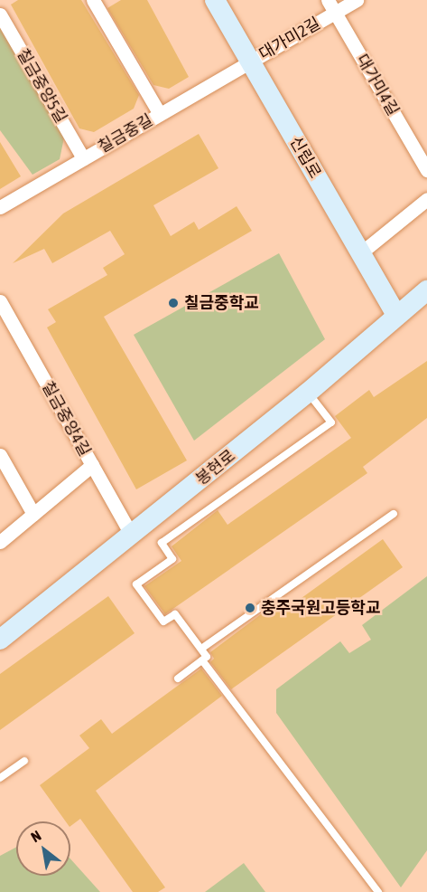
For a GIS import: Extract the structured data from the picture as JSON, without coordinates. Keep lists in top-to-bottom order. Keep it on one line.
{"streets":{"street":["대가미2길","대가미4길","칠금중앙5길","칠금중길","신립로","칠금중앙4길","봉현로"]},"crossings":[["대가미2길","대가미4길"],["대가미2길","칠금중길"],["대가미2길","신립로"],["칠금중앙5길","칠금중길"],["칠금중길","신립로"],["신립로","봉현로"],["칠금중앙4길","봉현로"]],"places":["칠금중학교","충주국원고등학교"],"north":"top left"}
